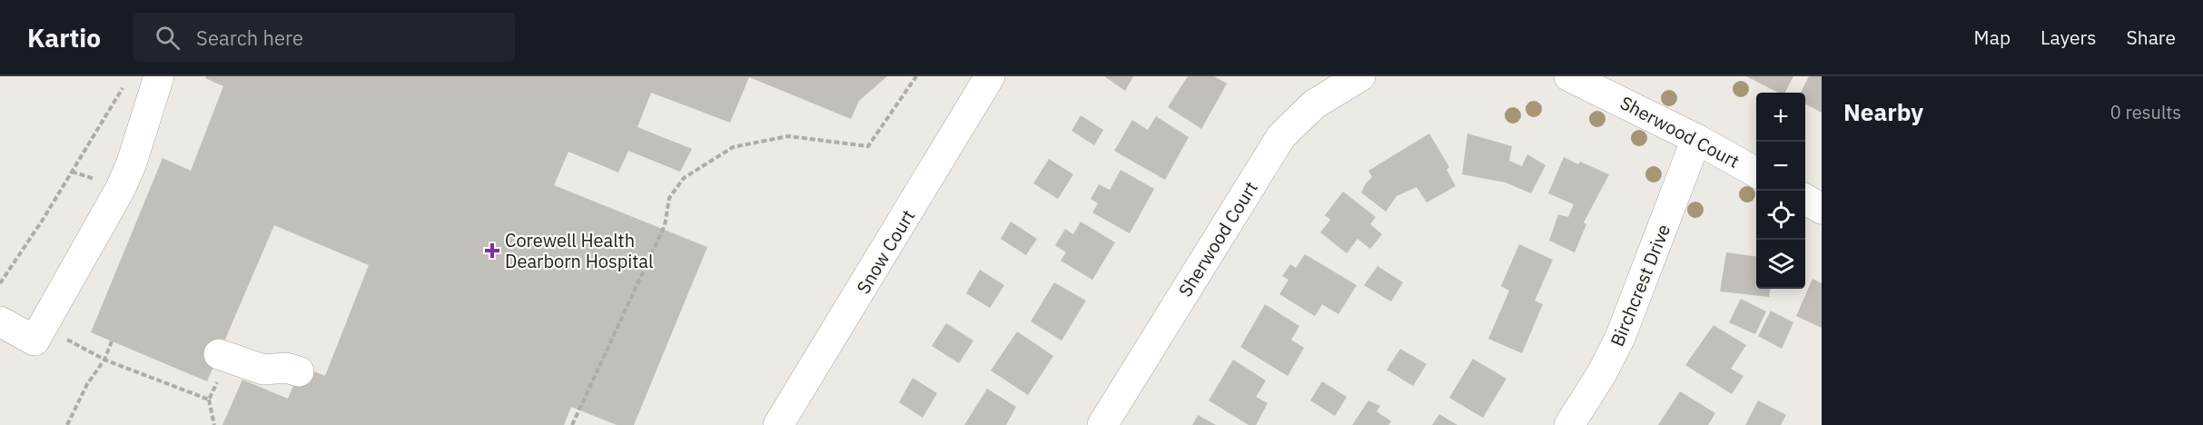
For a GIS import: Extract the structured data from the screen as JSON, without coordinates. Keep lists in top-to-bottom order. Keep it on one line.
{"streets":{"street":["Sherwood Court","Snow Court","Birchcrest Drive"]},"crossings":[["Sherwood Court","Birchcrest Drive"]],"places":{"health":["Corewell Health Dearborn Hospital"]},"page":{"header":"Kartio","search":"Search here","nav":["Map","Layers","Share"],"heading":["Nearby","0 results"],"map_buttons":["+","−"]}}
